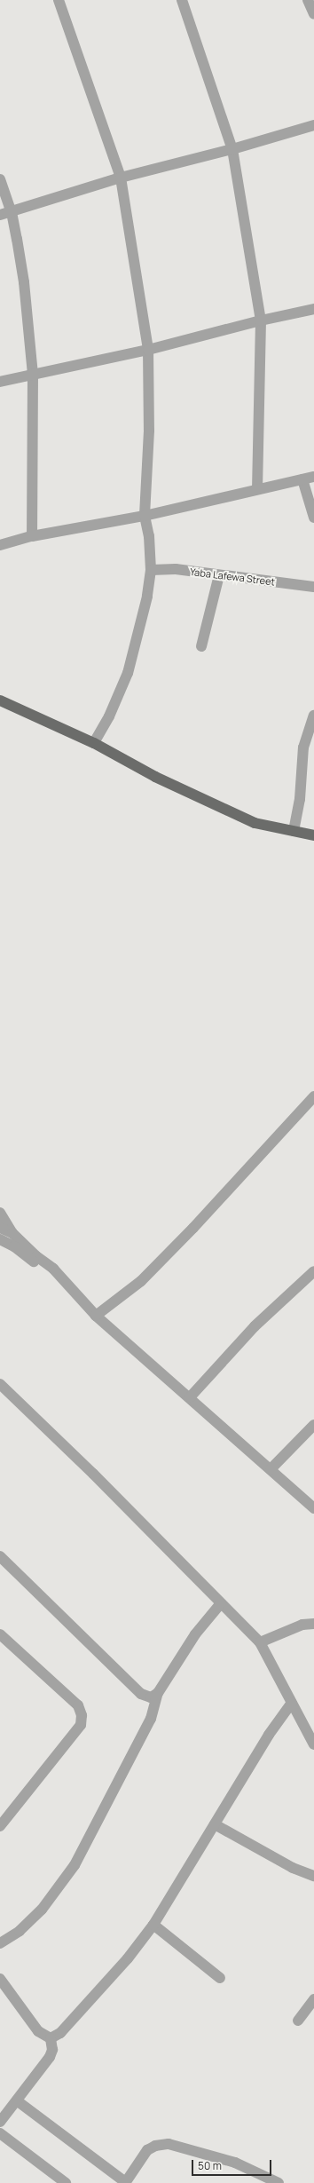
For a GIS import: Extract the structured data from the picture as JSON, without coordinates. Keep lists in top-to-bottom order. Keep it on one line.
{"streets":{"street":["Yaba Lafewa Street"]},"scale_bar":"50 m"}
